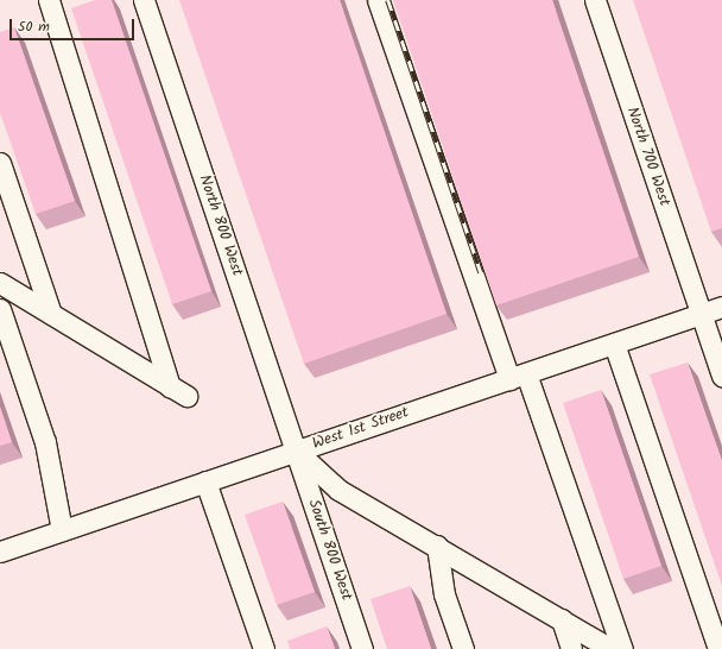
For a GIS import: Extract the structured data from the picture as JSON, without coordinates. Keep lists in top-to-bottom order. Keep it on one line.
{"streets":{"street":["North 700 West","North 800 West","West 1st Street","South 800 West"]},"crossings":[["North 700 West","West 1st Street"],["North 800 West","West 1st Street"],["North 800 West","South 800 West"],["West 1st Street","South 800 West"]],"scale_bar":"50 m"}
